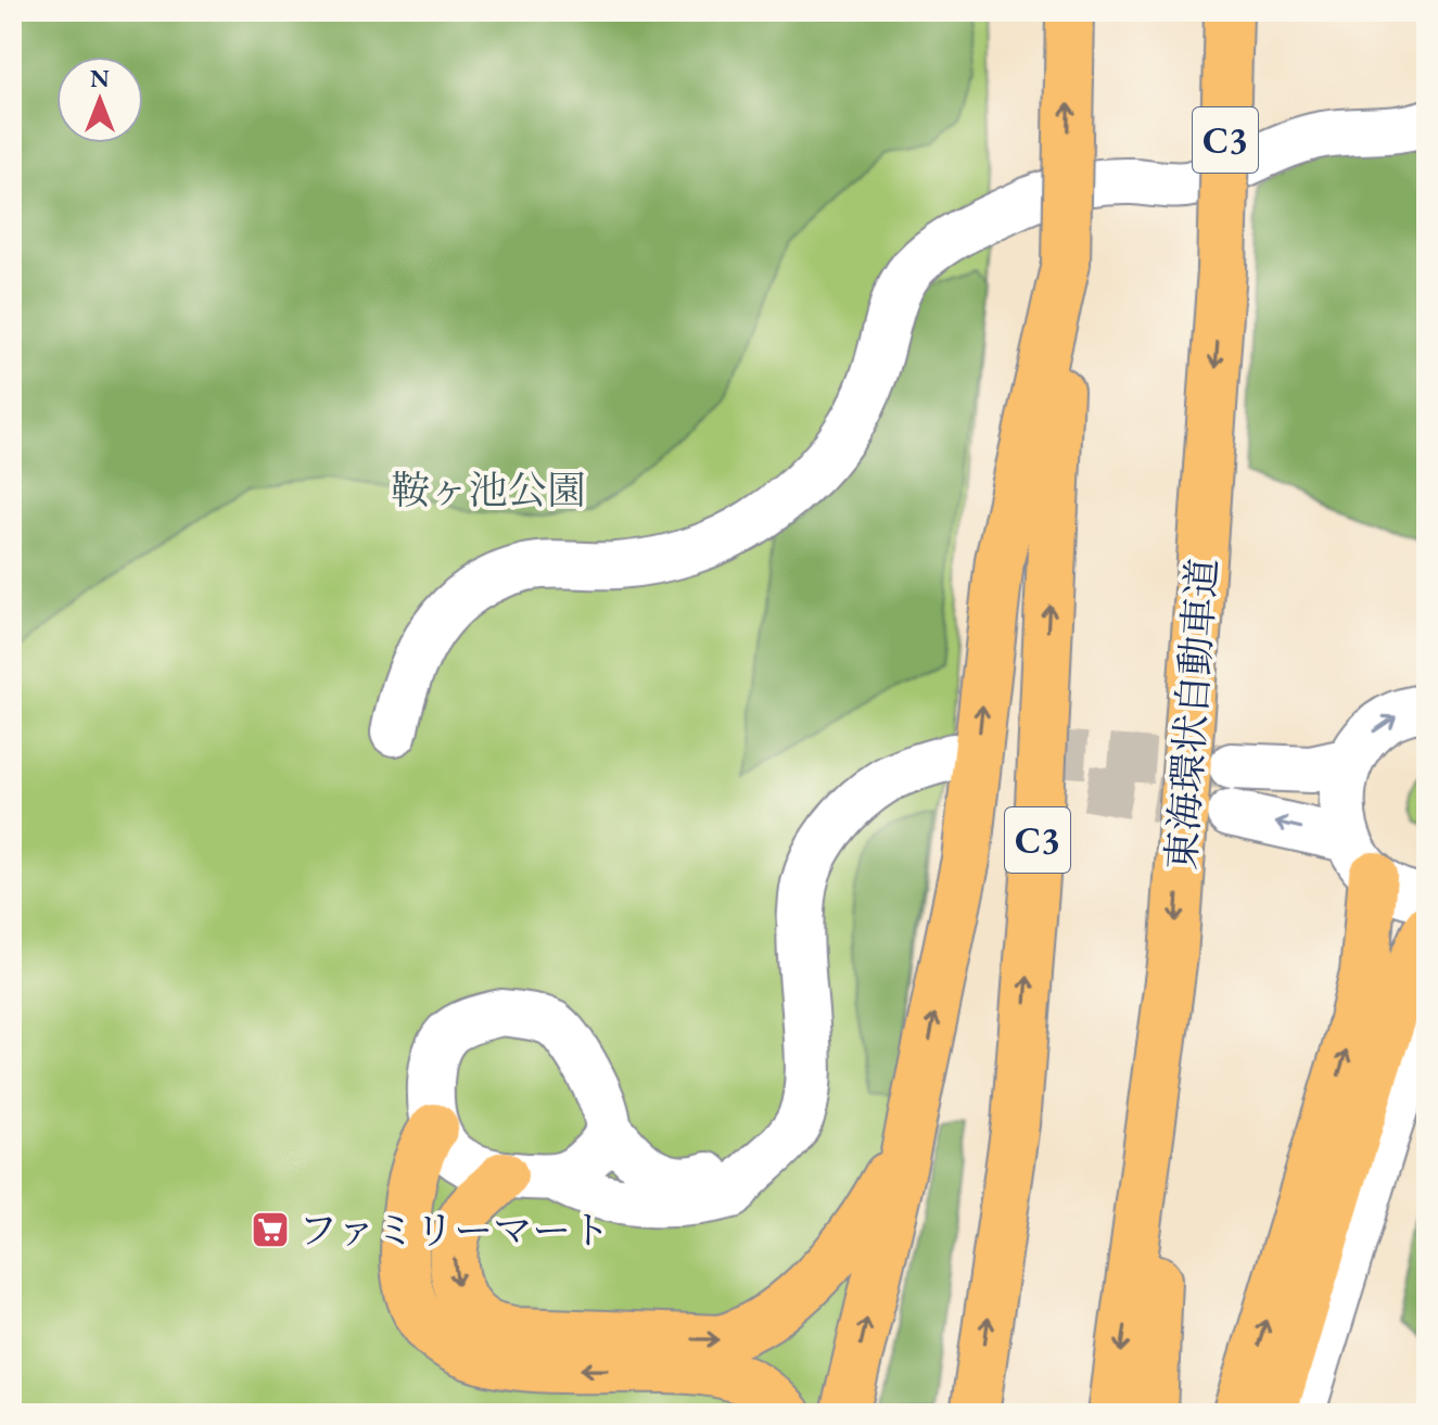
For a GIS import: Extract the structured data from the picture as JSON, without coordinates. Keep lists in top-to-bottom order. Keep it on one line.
{"streets":{"highway":["C3","東海環状自動車道"]},"parks":["鞍ヶ池公園"],"places":{"supermarket":["ファミリーマート"]},"north":"top"}
